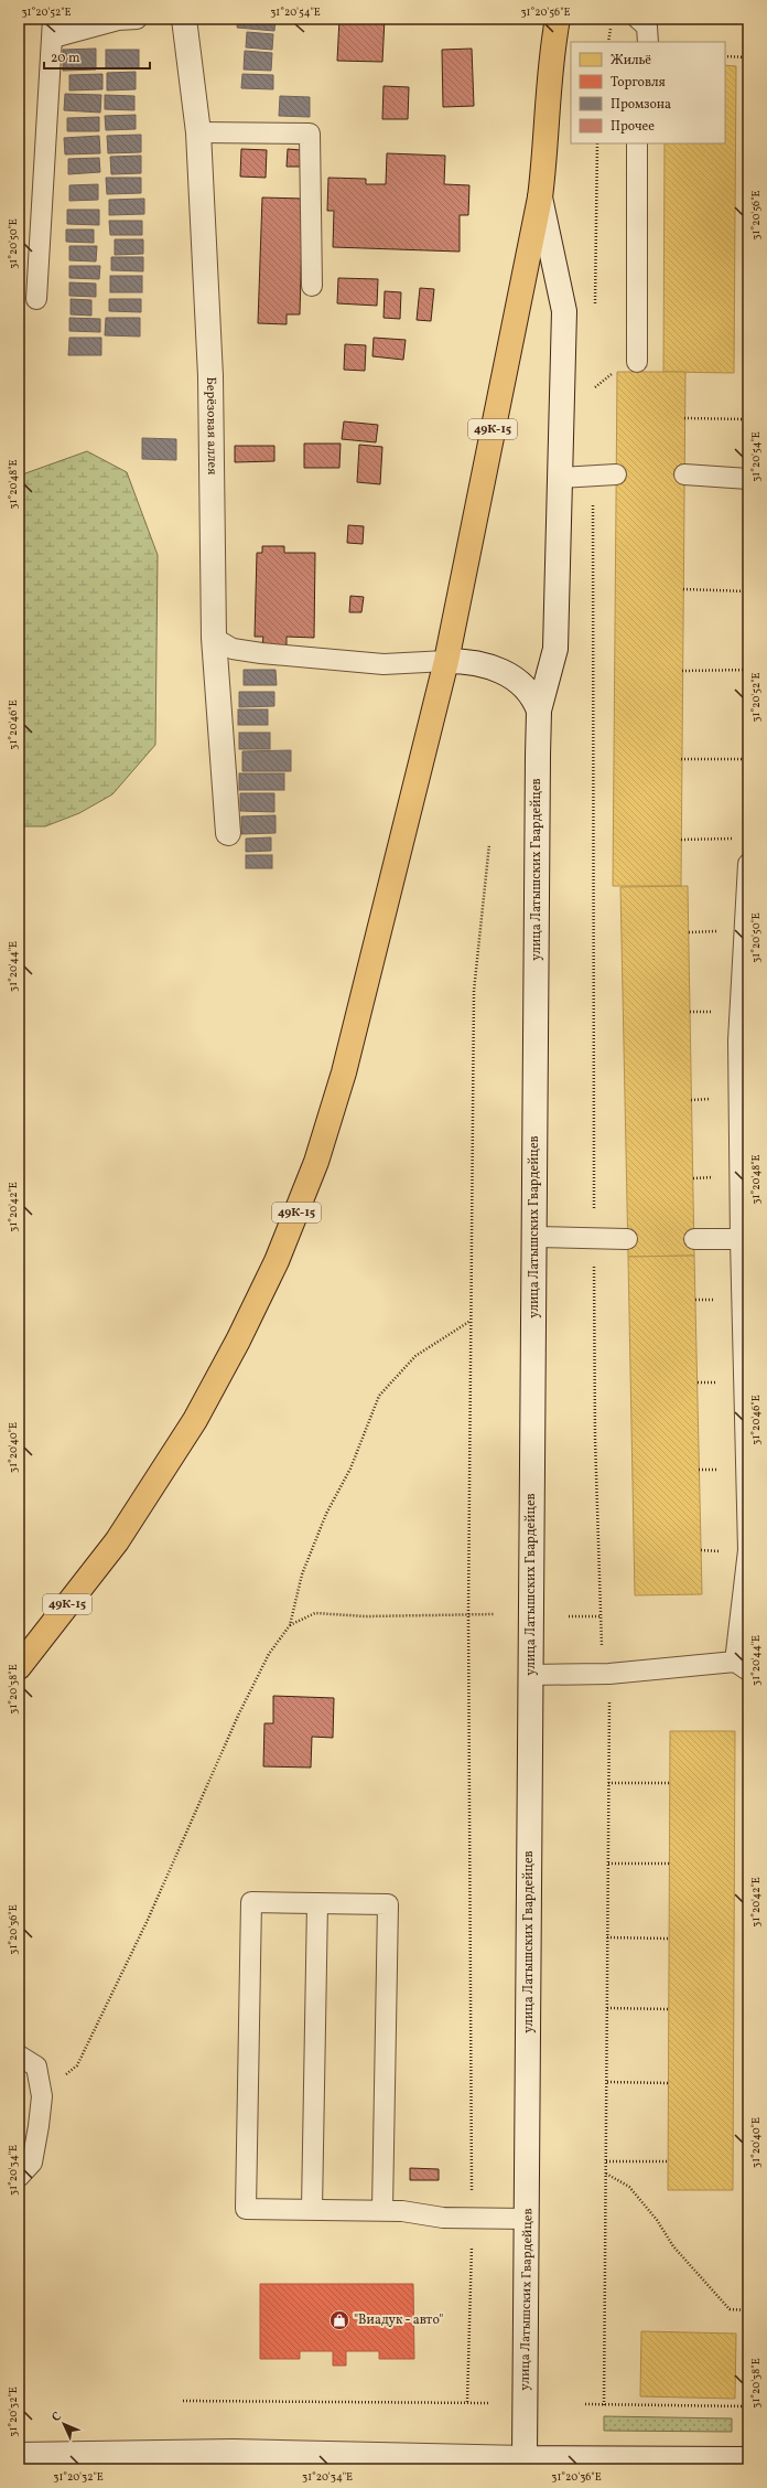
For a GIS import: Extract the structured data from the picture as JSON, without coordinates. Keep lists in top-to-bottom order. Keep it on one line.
{"streets":{"main road":["Берёзовая аллея","49К-15","улица Латышских Гвардейцев"]},"places":{"shop":["\"Виадук - авто\""]},"legend":["Жильё","Торговля","Промзона","Прочее"],"scale_bar":"20 m","north":"top left","coordinates":["31°20'52\"E","31°20'54\"E","31°20'56\"E","31°20'50\"E","31°20'48\"E","31°20'46\"E","31°20'44\"E","31°20'42\"E","31°20'40\"E","31°20'38\"E","31°20'36\"E","31°20'34\"E","31°20'32\"E"]}
